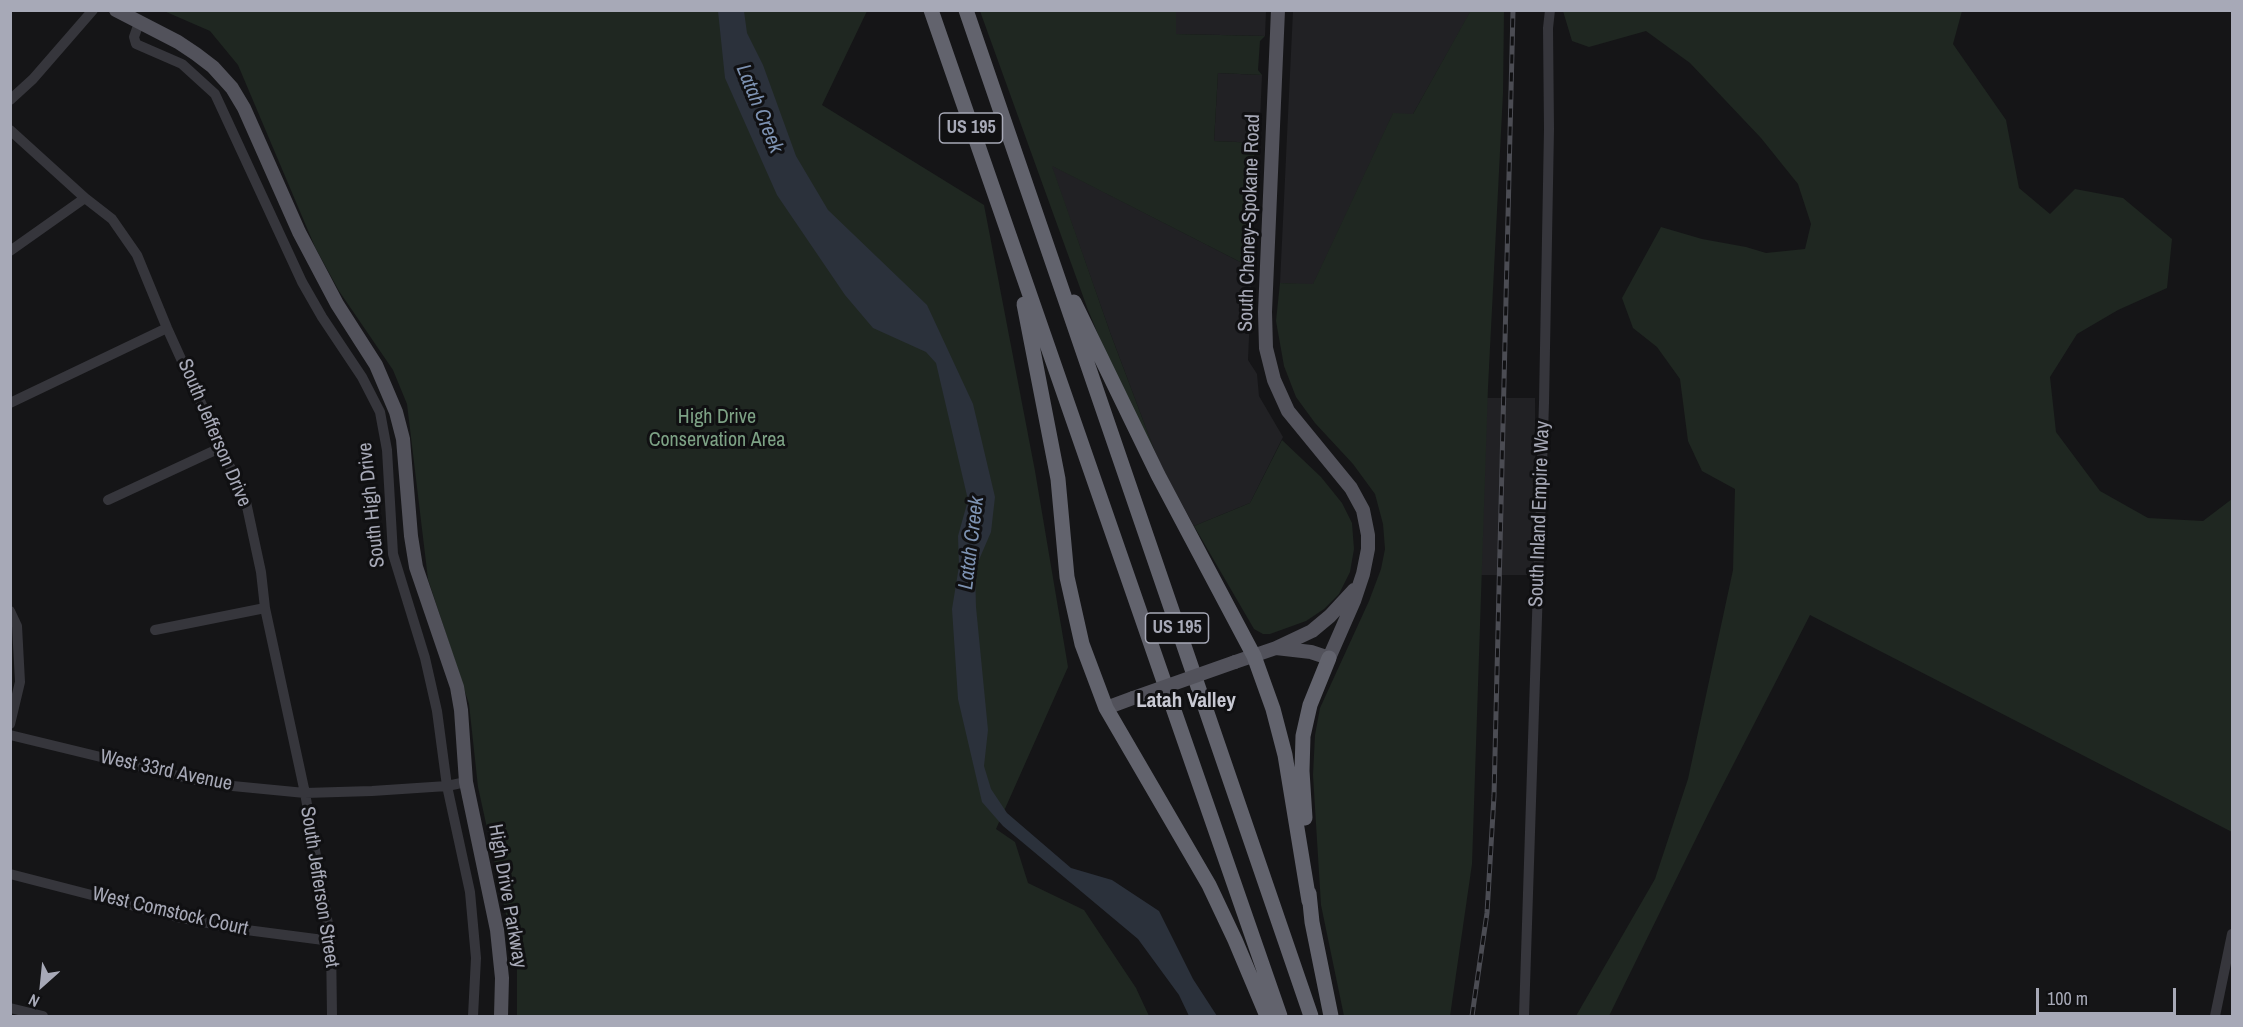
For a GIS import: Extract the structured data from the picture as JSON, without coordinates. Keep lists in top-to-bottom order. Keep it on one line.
{"streets":{"highway":["US 195"],"main road":["South Cheney-Spokane Road","South High Drive","High Drive Parkway"],"street":["South Jefferson Drive","South Inland Empire Way","West 33rd Avenue","South Jefferson Street","West Comstock Court"]},"crossings":[["South Jefferson Drive","West 33rd Avenue"],["South Jefferson Drive","South Jefferson Street"],["South High Drive","West 33rd Avenue"],["South High Drive","High Drive Parkway"],["West 33rd Avenue","South Jefferson Street"],["West 33rd Avenue","High Drive Parkway"],["South Jefferson Street","West Comstock Court"]],"districts":["Latah Valley"],"water":["Latah Creek"],"parks":["High Drive Conservation Area"],"scale_bar":"100 m","north":"bottom left"}
